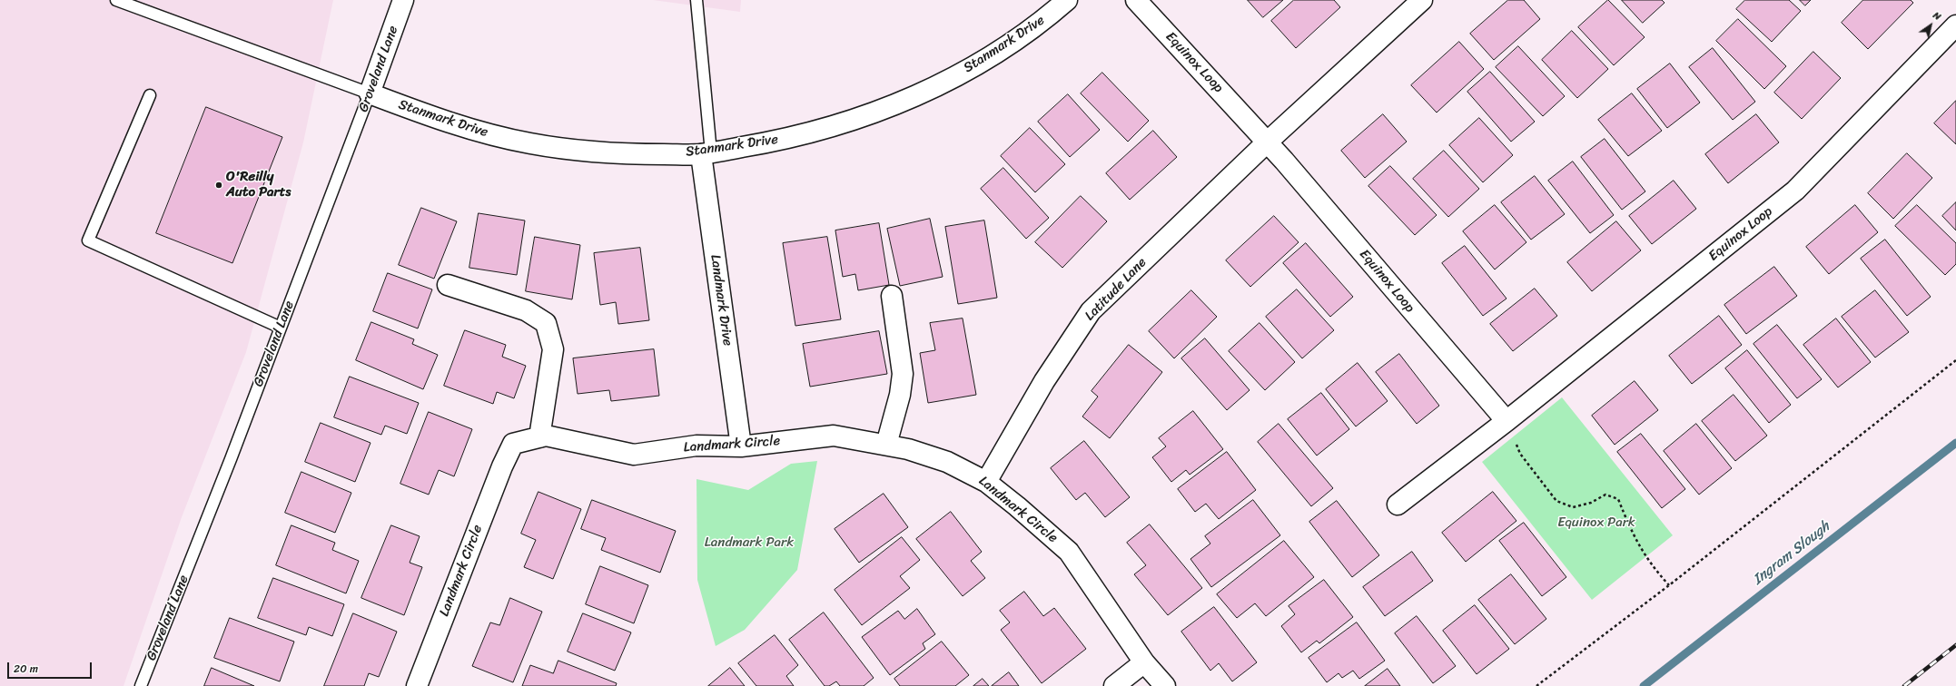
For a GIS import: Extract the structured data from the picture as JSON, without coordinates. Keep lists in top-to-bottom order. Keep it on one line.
{"streets":{"street":["Stanmark Drive","Equinox Loop","Groveland Lane","Latitude Lane","Landmark Drive","Landmark Circle"]},"crossings":[["Stanmark Drive","Groveland Lane"],["Stanmark Drive","Landmark Drive"],["Equinox Loop","Latitude Lane"],["Latitude Lane","Landmark Circle"],["Landmark Drive","Landmark Circle"]],"water":["Ingram Slough"],"parks":["Equinox Park","Landmark Park"],"places":["O'Reilly Auto Parts"],"scale_bar":"20 m","north":"top right"}
